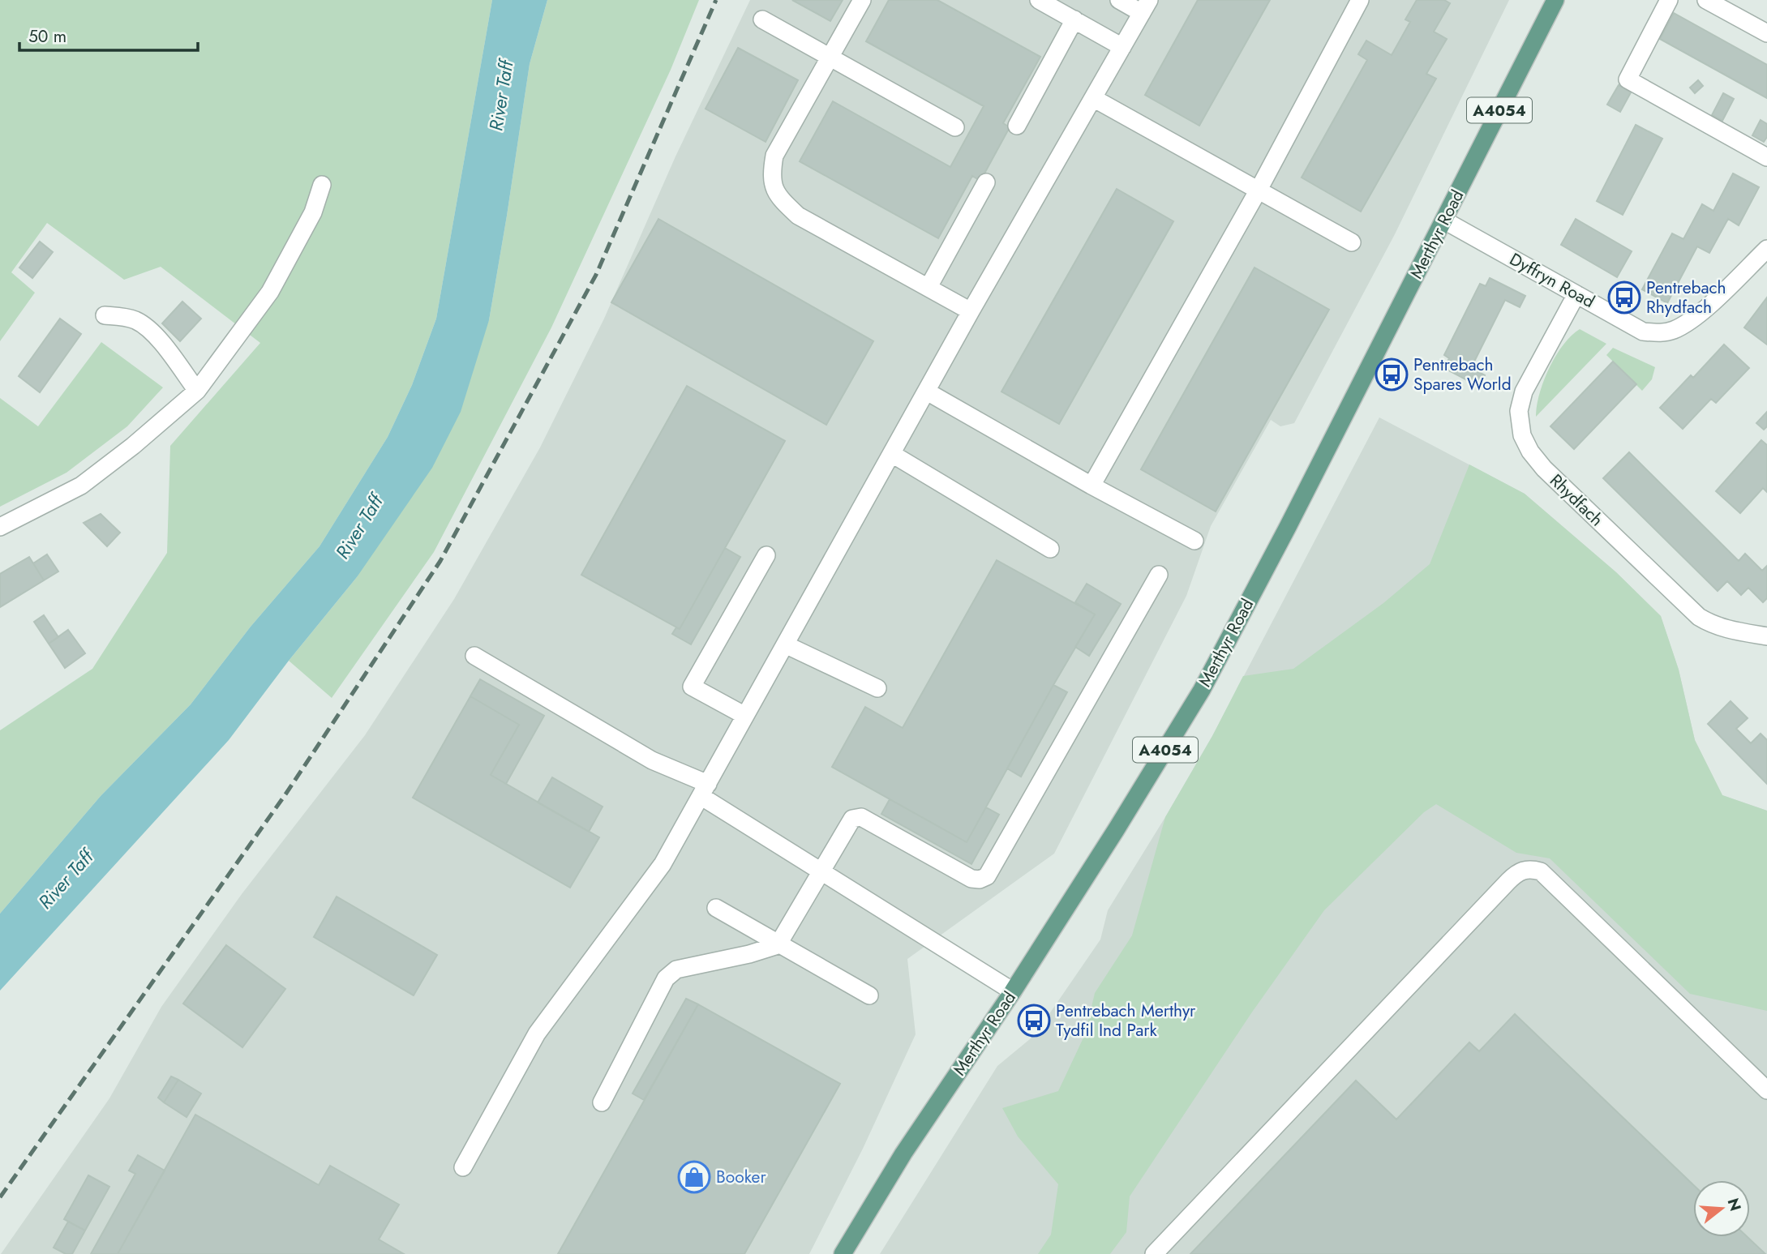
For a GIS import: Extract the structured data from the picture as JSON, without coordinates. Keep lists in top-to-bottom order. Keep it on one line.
{"streets":{"main road":["A4054","Merthyr Road"],"street":["Dyffryn Road","Rhydfach"]},"crossings":[["Merthyr Road","Dyffryn Road"],["Dyffryn Road","Rhydfach"]],"water":["River Taff"],"places":{"bus stop":["Pentrebach Rhydfach","Pentrebach Spares World","Pentrebach Merthyr Tydfil Ind Park"],"shop":["Booker"]},"scale_bar":"50 m","north":"right"}
